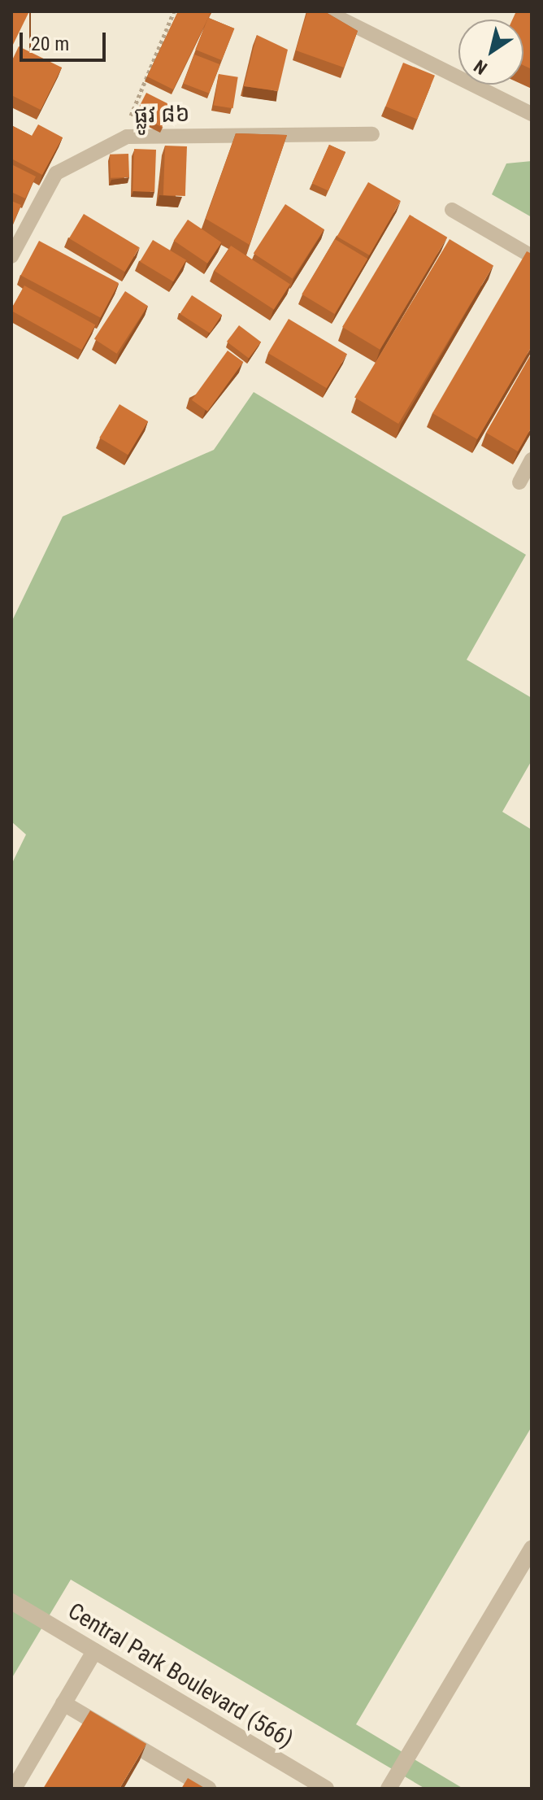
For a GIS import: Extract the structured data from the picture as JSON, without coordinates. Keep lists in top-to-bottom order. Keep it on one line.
{"streets":{"street":["Central Park Boulevard (566)"],"lane":["ផ្លូវ ៨៦"]},"scale_bar":"20 m","north":"bottom left"}
